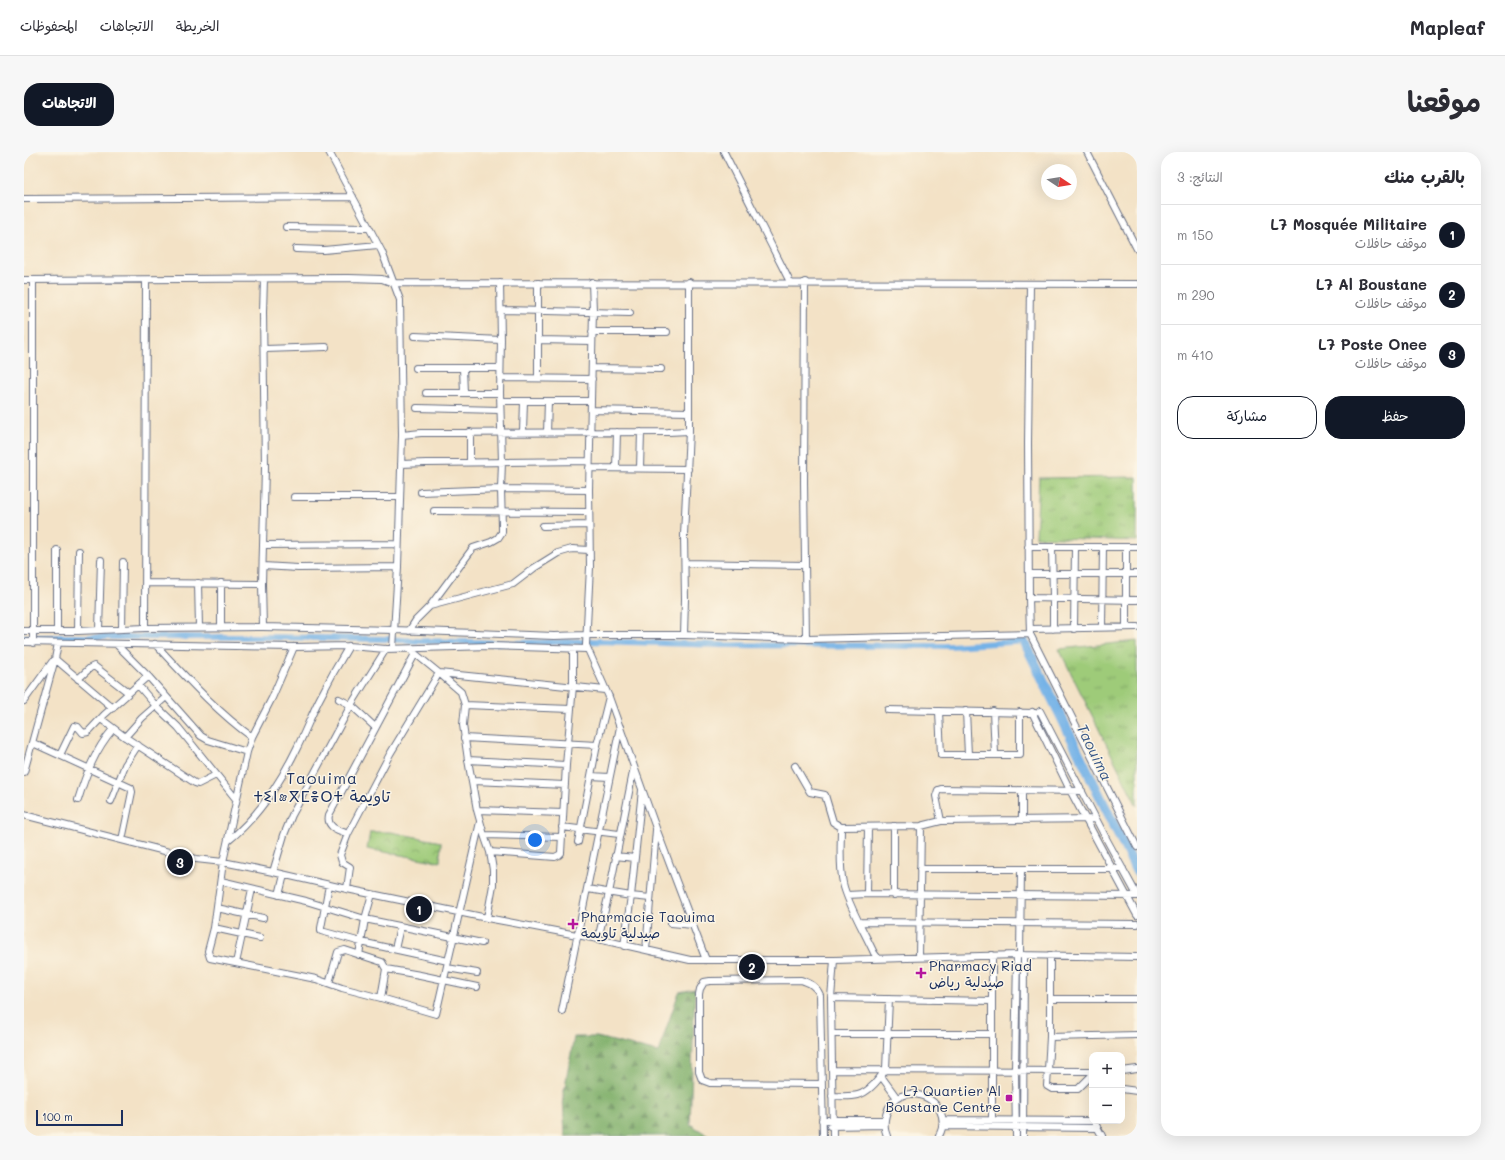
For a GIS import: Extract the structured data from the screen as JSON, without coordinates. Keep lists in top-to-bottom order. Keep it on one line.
{"districts":["Taouima ⵜⵉⵏ•ⴳⵎⴻⵔⵜ تاويمة"],"water":["Taouima"],"places":{"health":["Pharmacie Taouima صيدلية تاويمة","Pharmacy Riad صيدلية رياض"],"transit":["L7 Quartier Al Boustane Centre"]},"scale_bar":"100 m","north":"right","page":{"header":"Mapleaf","nav":["الخريطة","الاتجاهات","المحفوظات"],"title":"موقعنا","buttons":["الاتجاهات",["حفظ","مشاركة"]],"heading":["بالقرب منك","النتائج: 3"],"list":[{"mark":"1","name":"L7 Mosquée Militaire","note":"موقف حافلات","value":"150 m"},{"mark":"2","name":"L7 Al Boustane","note":"موقف حافلات","value":"290 m"},{"mark":"3","name":"L7 Poste Onee","note":"موقف حافلات","value":"410 m"}],"pins":["3","1","2"],"map_buttons":["+","−"],"scale":"100 m"}}
